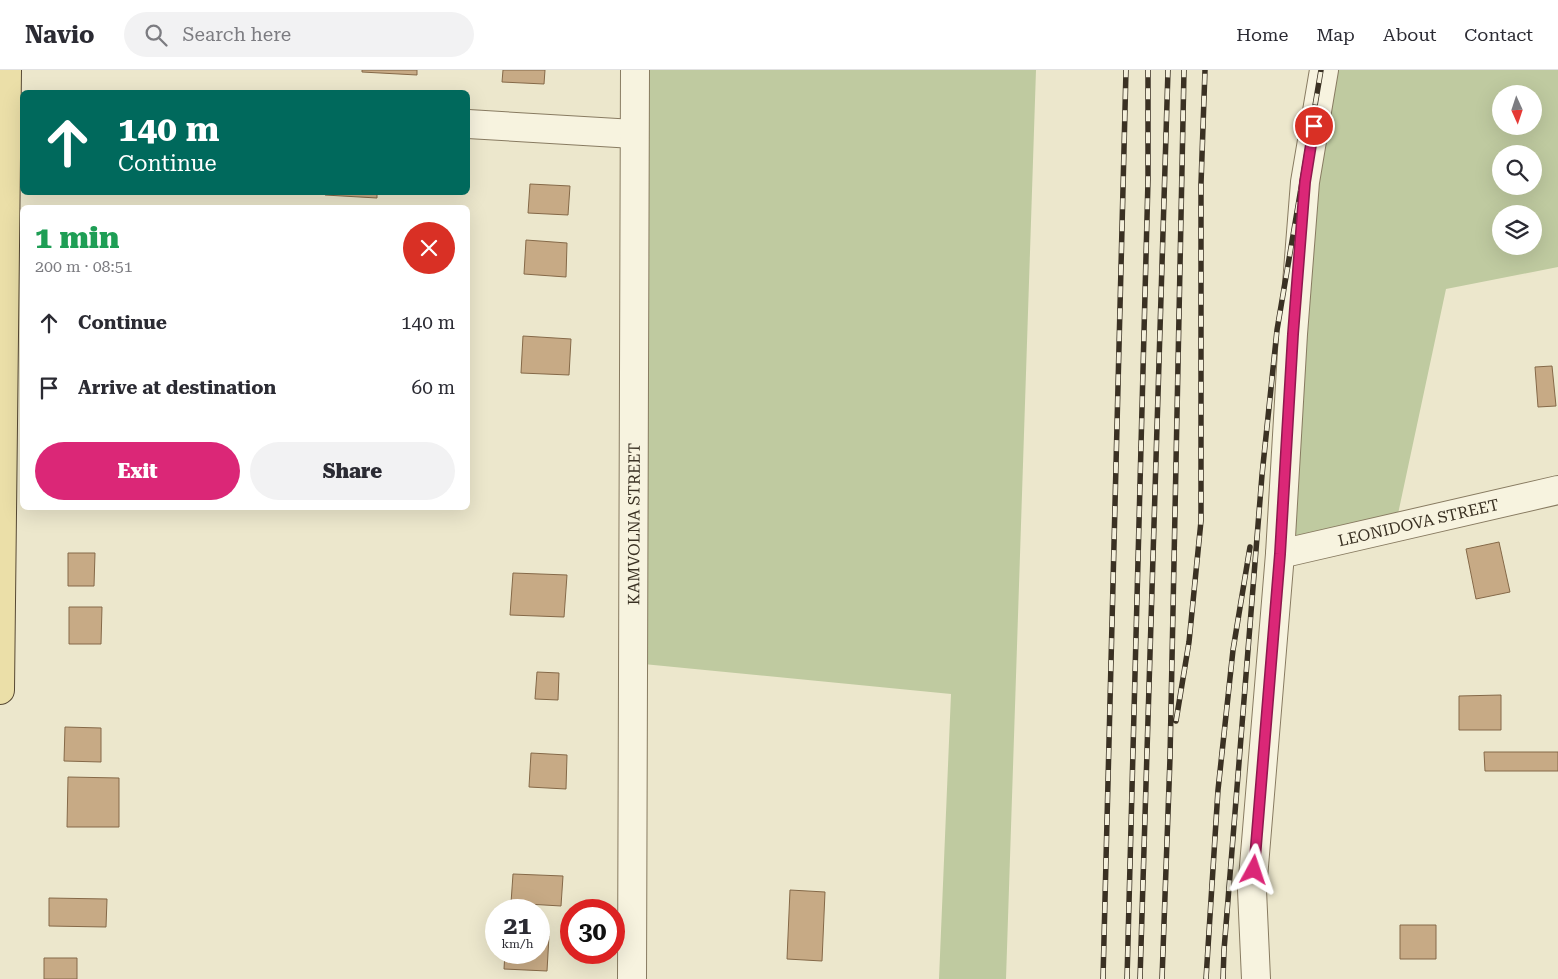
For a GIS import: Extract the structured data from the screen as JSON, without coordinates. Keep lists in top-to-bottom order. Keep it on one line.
{"streets":{"street":["LEONIDOVA STREET","KAMVOLNA STREET"]},"north":"bottom","page":{"header":"Navio","search":"Search here","nav":["Home","Map","About","Contact"],"turn":["140 m","Continue"],"heading":["1 min","200 m · 08:51"],"list":[{"name":"Continue","value":"140 m"},{"name":"Arrive at destination","value":"60 m"}],"buttons":["Exit","Share"],"speed":"21 km/h","limit":"30"}}
